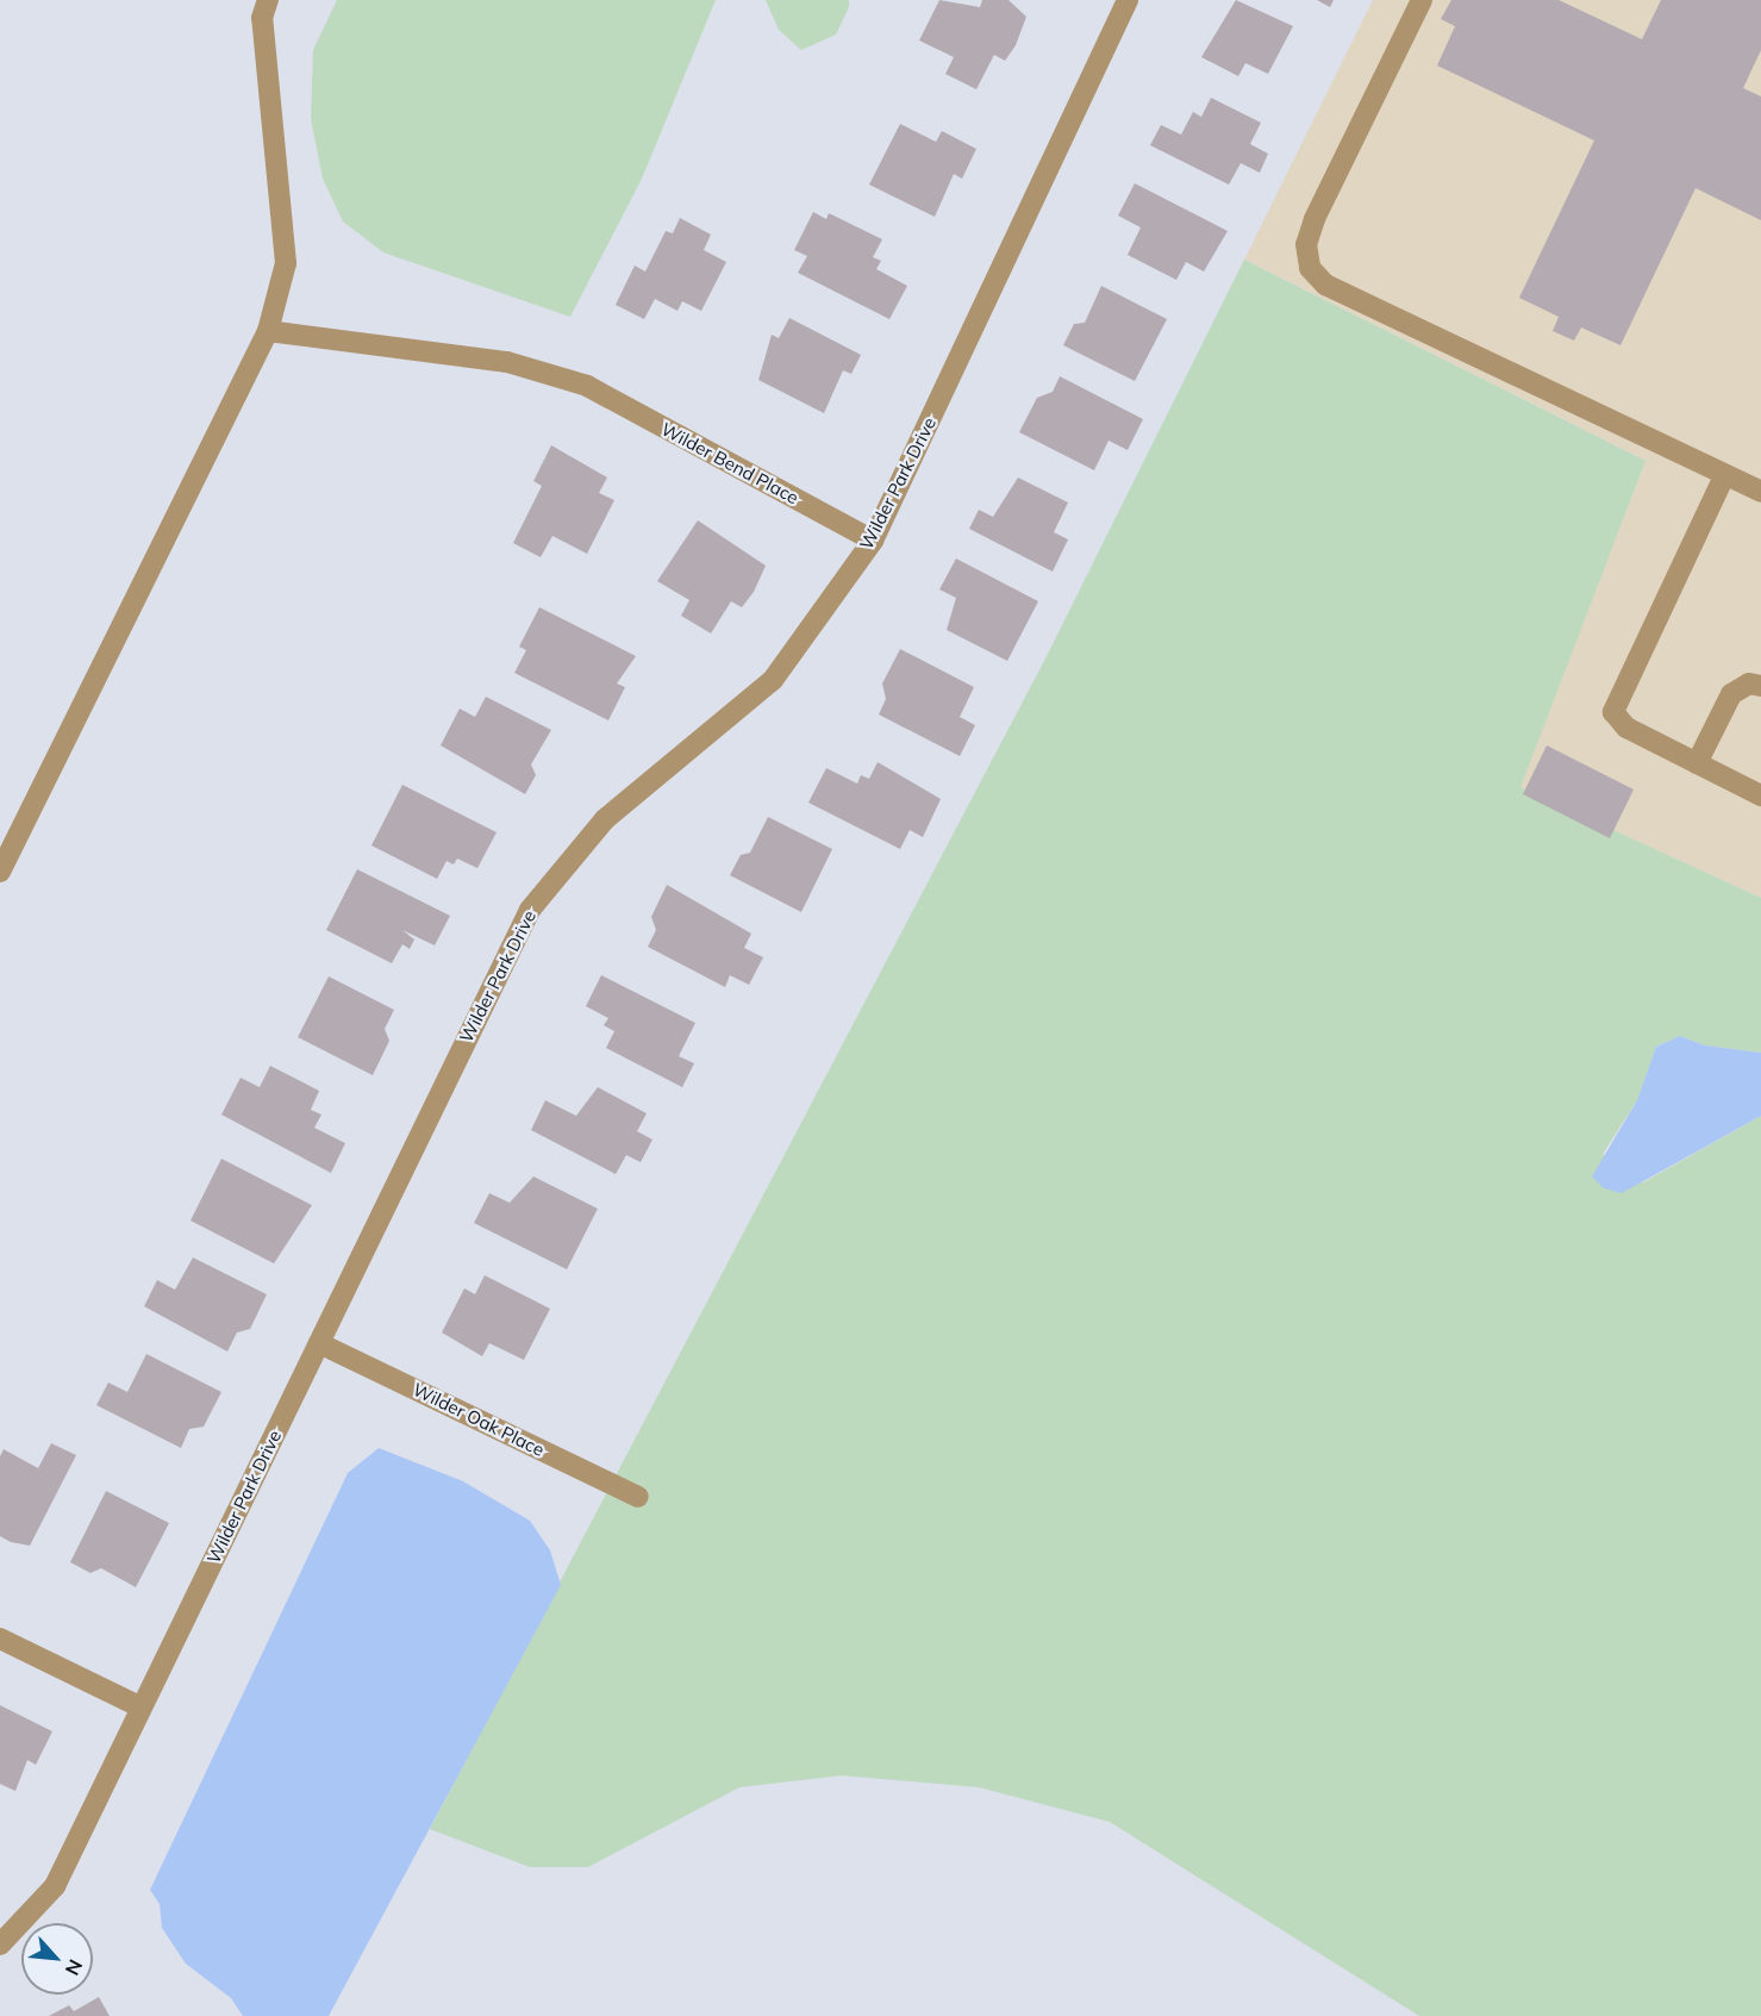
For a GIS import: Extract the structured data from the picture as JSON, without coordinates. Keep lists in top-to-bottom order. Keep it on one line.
{"streets":{"street":["Wilder Bend Place","Wilder Park Drive","Wilder Oak Place"]},"crossings":[["Wilder Bend Place","Wilder Park Drive"],["Wilder Park Drive","Wilder Oak Place"]],"north":"bottom right"}
